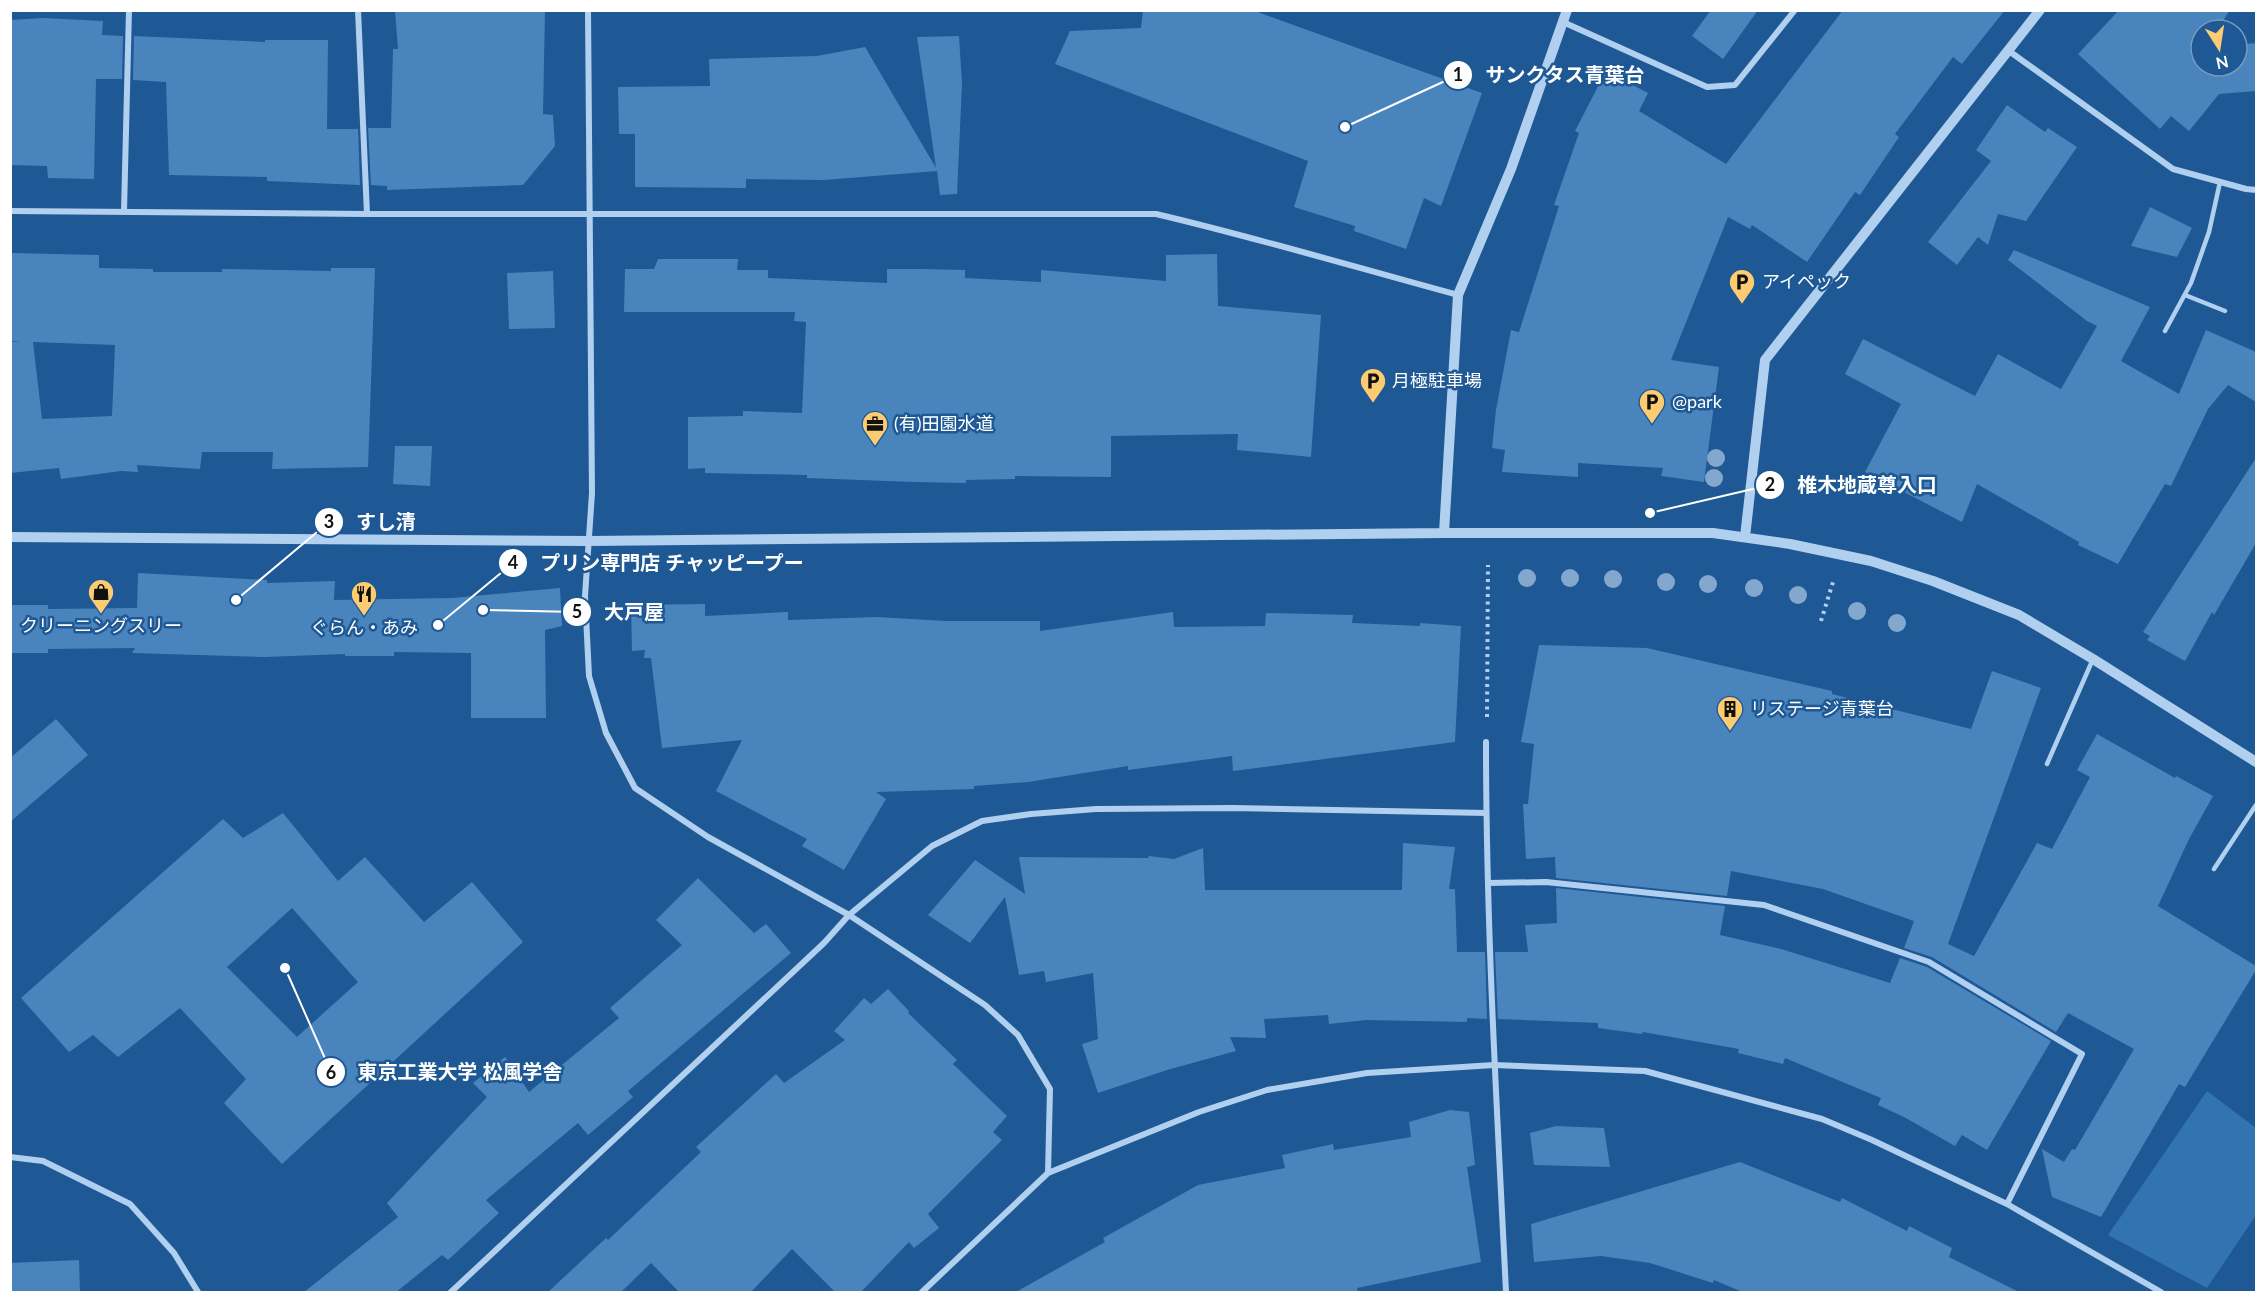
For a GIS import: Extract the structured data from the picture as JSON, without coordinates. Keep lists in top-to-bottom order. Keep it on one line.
{"places":{"other":["サンクタス青葉台","椎木地蔵尊入口","すし清","大戸屋","プリン専門店 チャッピープー","東京工業大学 松風学舎"],"parking":["アイペック","月極駐車場","@park"],"office":["(有)田園水道"],"shop":["クリーニングスリー"],"restaurant":["ぐらん・あみ"],"building":["リステージ青葉台"]},"north":"bottom"}
